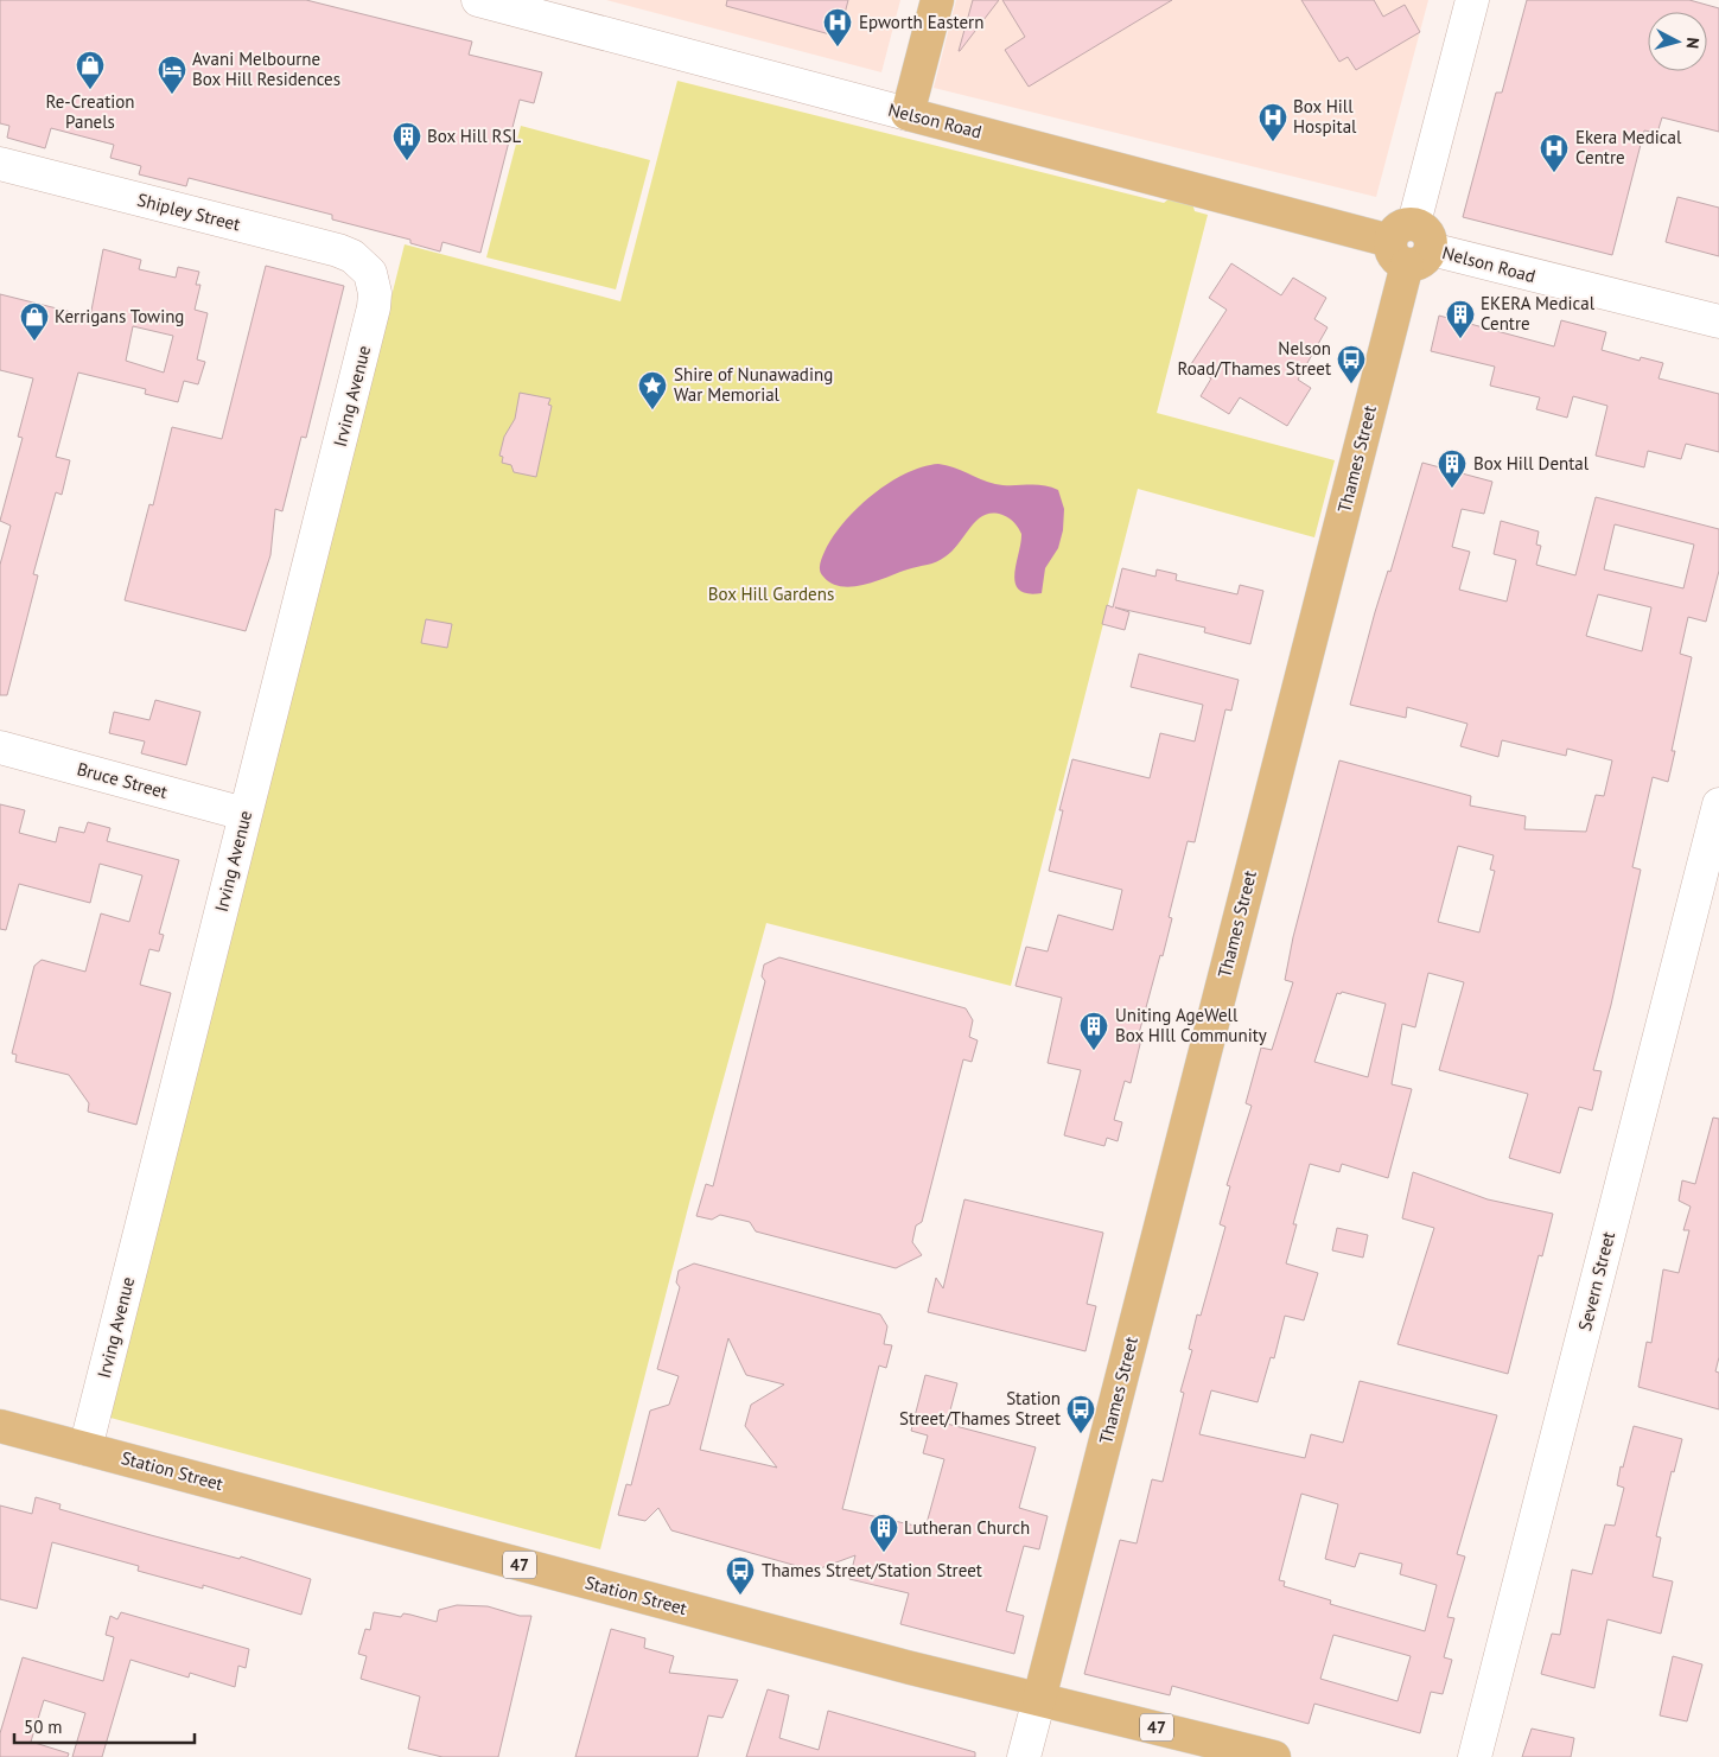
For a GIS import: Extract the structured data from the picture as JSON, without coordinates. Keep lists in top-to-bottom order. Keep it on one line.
{"streets":{"main road":["Nelson Road","Thames Street","Station Street","47"],"street":["Shipley Street","Irving Avenue","Bruce Street","Severn Street"]},"crossings":[["Nelson Road","Thames Street"],["Shipley Street","Irving Avenue"],["Irving Avenue","Bruce Street"],["Irving Avenue","Station Street"],["Thames Street","Station Street"]],"parks":["Box Hill Gardens"],"places":{"hospital":["Epworth Eastern","Box Hill Hospital","Ekera Medical Centre"],"shop":["Re-Creation Panels","Kerrigans Towing"],"hotel":["Avani Melbourne Box Hill Residences"],"building":["Box Hill RSL","EKERA Medical Centre","Box Hill Dental","Uniting AgeWell Box HIll Community","Lutheran Church"],"bus stop":["Nelson Road/Thames Street","Station Street/Thames Street","Thames Street/Station Street"],"place":["Shire of Nunawading War Memorial"]},"scale_bar":"50 m","north":"right"}
